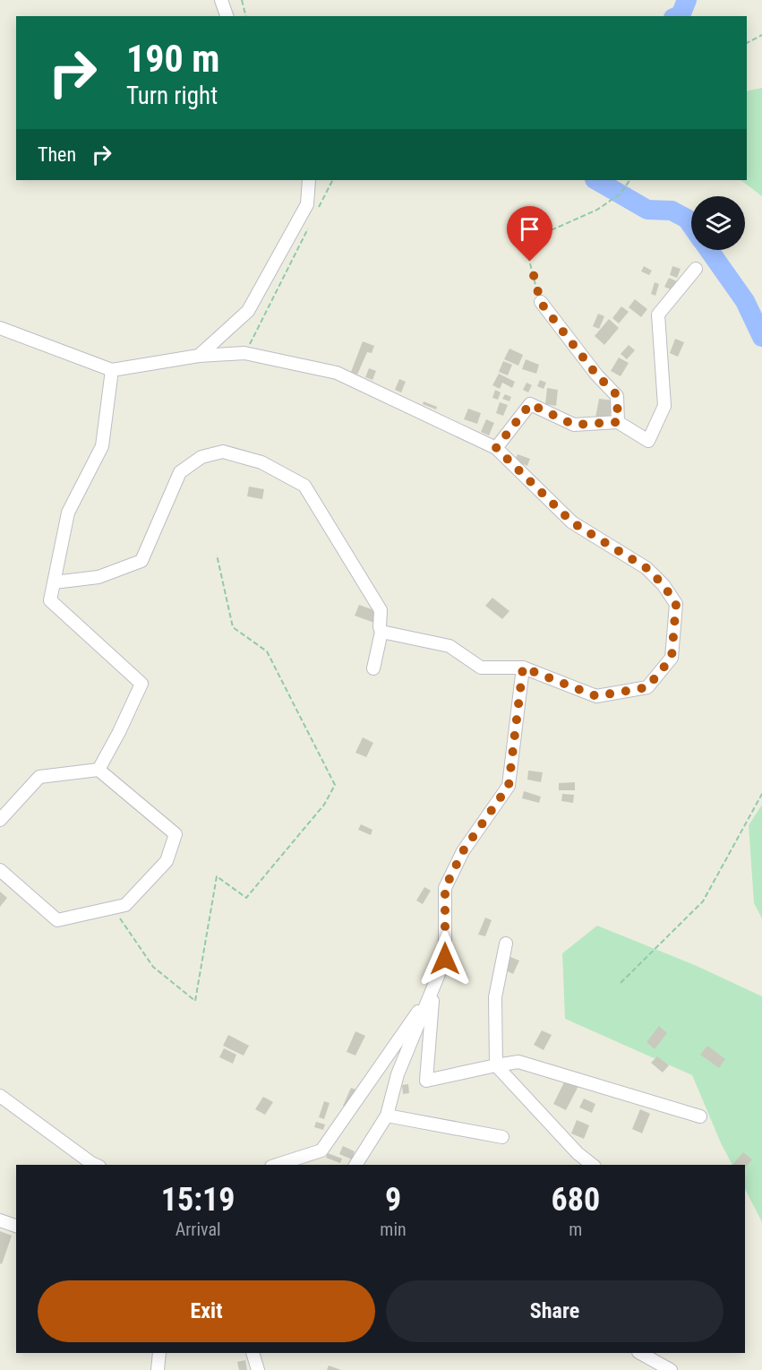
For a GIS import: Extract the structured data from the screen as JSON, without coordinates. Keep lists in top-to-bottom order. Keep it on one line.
{"page":{"turn":["190 m","Turn right"],"then":"Then","eta":["15:19","Arrival","9","min","680","m"],"buttons":["Exit","Share"]}}
